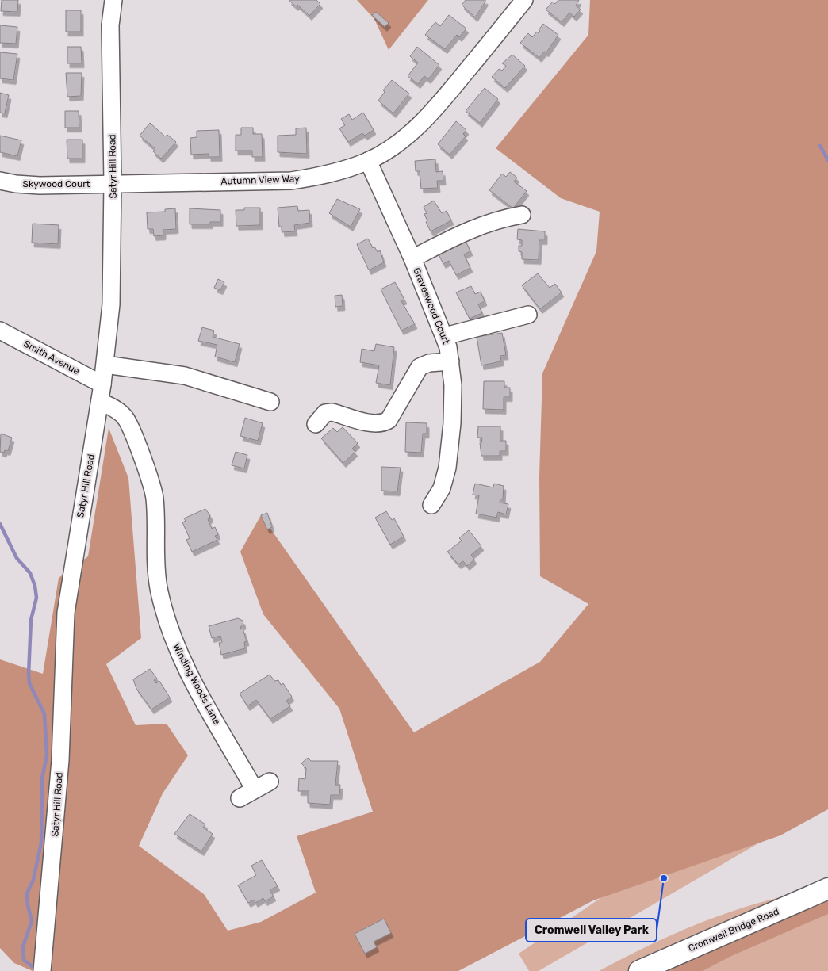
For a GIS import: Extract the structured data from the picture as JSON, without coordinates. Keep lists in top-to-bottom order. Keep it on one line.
{"streets":{"main road":["Cromwell Bridge Road"],"street":["Satyr Hill Road","Autumn View Way","Skywood Court","Graveswood Court","Smith Avenue","Winding Woods Lane"]},"crossings":[["Satyr Hill Road","Autumn View Way"],["Satyr Hill Road","Skywood Court"],["Satyr Hill Road","Smith Avenue"],["Satyr Hill Road","Winding Woods Lane"],["Autumn View Way","Skywood Court"],["Autumn View Way","Graveswood Court"]],"places":["Cromwell Valley Park"]}
